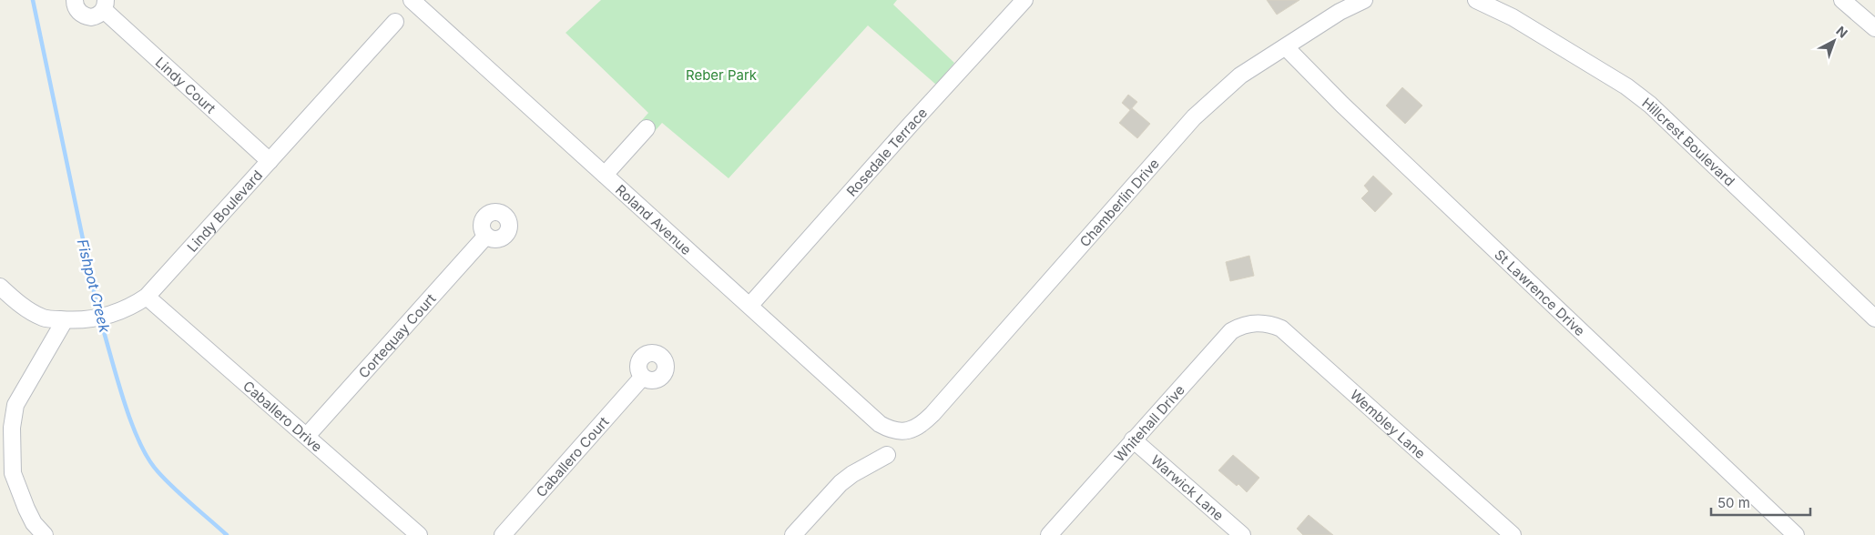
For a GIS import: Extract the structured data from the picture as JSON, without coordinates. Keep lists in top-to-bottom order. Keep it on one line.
{"streets":{"street":["Lindy Court","Hillcrest Boulevard","Rosedale Terrace","Chamberlin Drive","Lindy Boulevard","Roland Avenue","St Lawrence Drive","Cortequay Court","Caballero Drive","Whitehall Drive","Wembley Lane","Caballero Court","Warwick Lane"]},"crossings":[["Lindy Court","Lindy Boulevard"],["Rosedale Terrace","Roland Avenue"],["Chamberlin Drive","Roland Avenue"],["Chamberlin Drive","St Lawrence Drive"],["Lindy Boulevard","Caballero Drive"],["Cortequay Court","Caballero Drive"],["Whitehall Drive","Wembley Lane"],["Whitehall Drive","Warwick Lane"]],"water":["Fishpot Creek"],"parks":["Reber Park"],"scale_bar":"50 m","north":"top right"}
